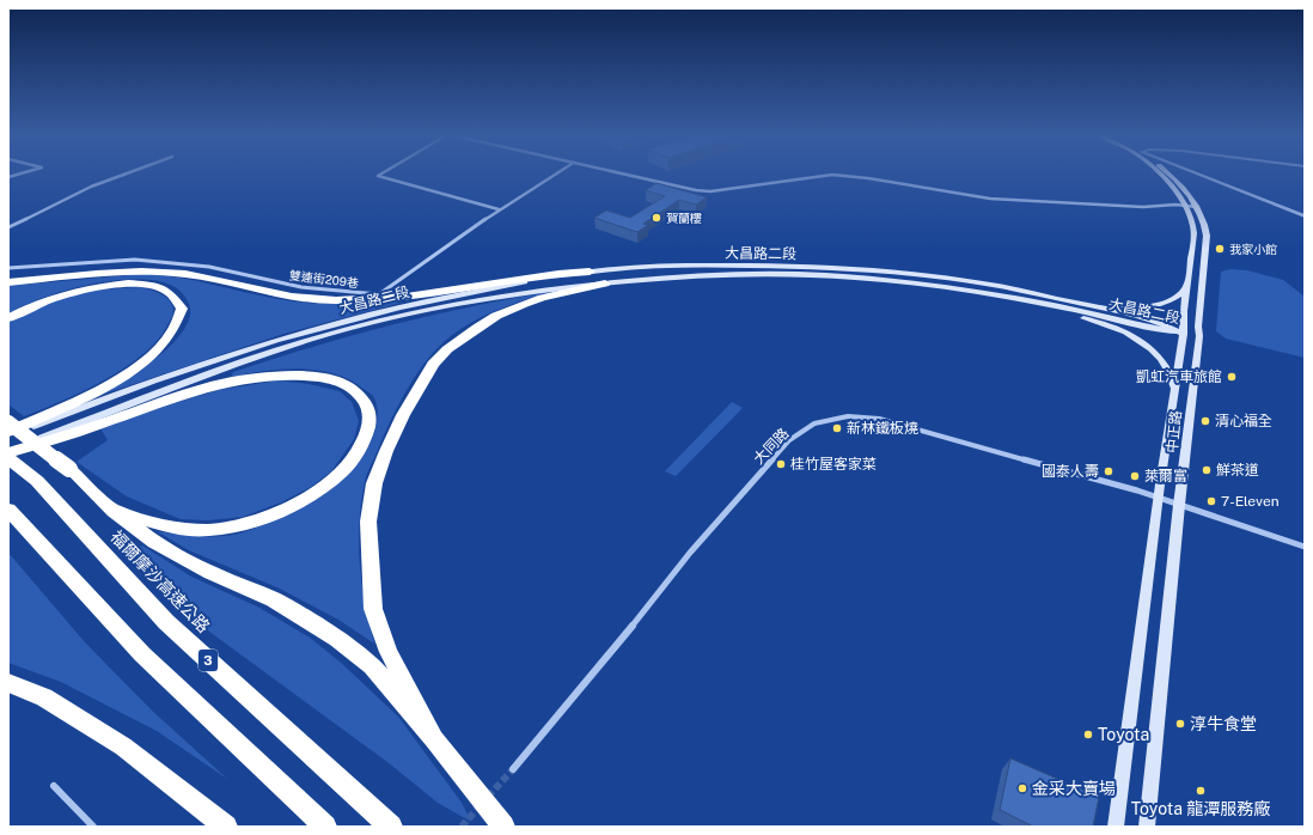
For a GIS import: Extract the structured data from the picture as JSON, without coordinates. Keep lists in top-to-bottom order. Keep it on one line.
{"streets":{"highway":["福爾摩沙高速公路","3"],"main road":["大昌路二段","中正路"],"street":["雙連街209巷","大同路"]},"crossings":[["大昌路二段","中正路"],["中正路","大同路"]],"places":["賀蘭樓","我家小館","凱虹汽車旅館","清心福全","新林鐵板燒","桂竹屋客家菜","鮮茶道","國泰人壽","萊爾富","7-Eleven","淳牛食堂","Toyota","金采大賣場","Toyota 龍潭服務廠"]}
